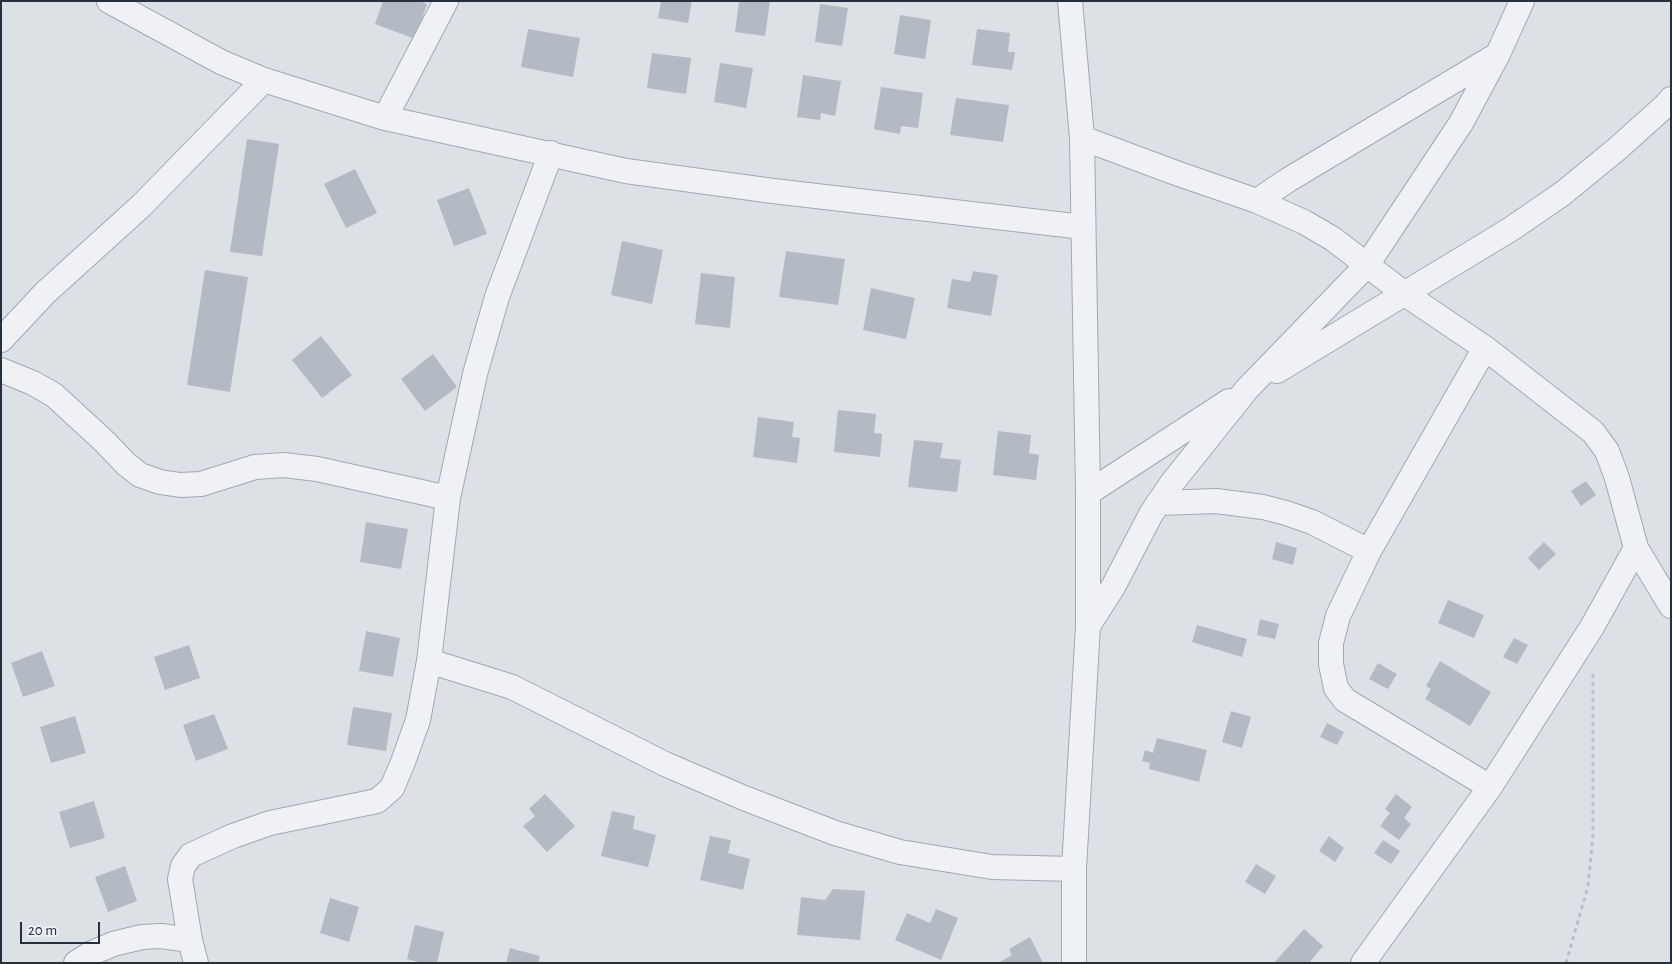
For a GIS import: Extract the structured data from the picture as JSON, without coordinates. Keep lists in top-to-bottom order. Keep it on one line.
{"scale_bar":"20 m"}
